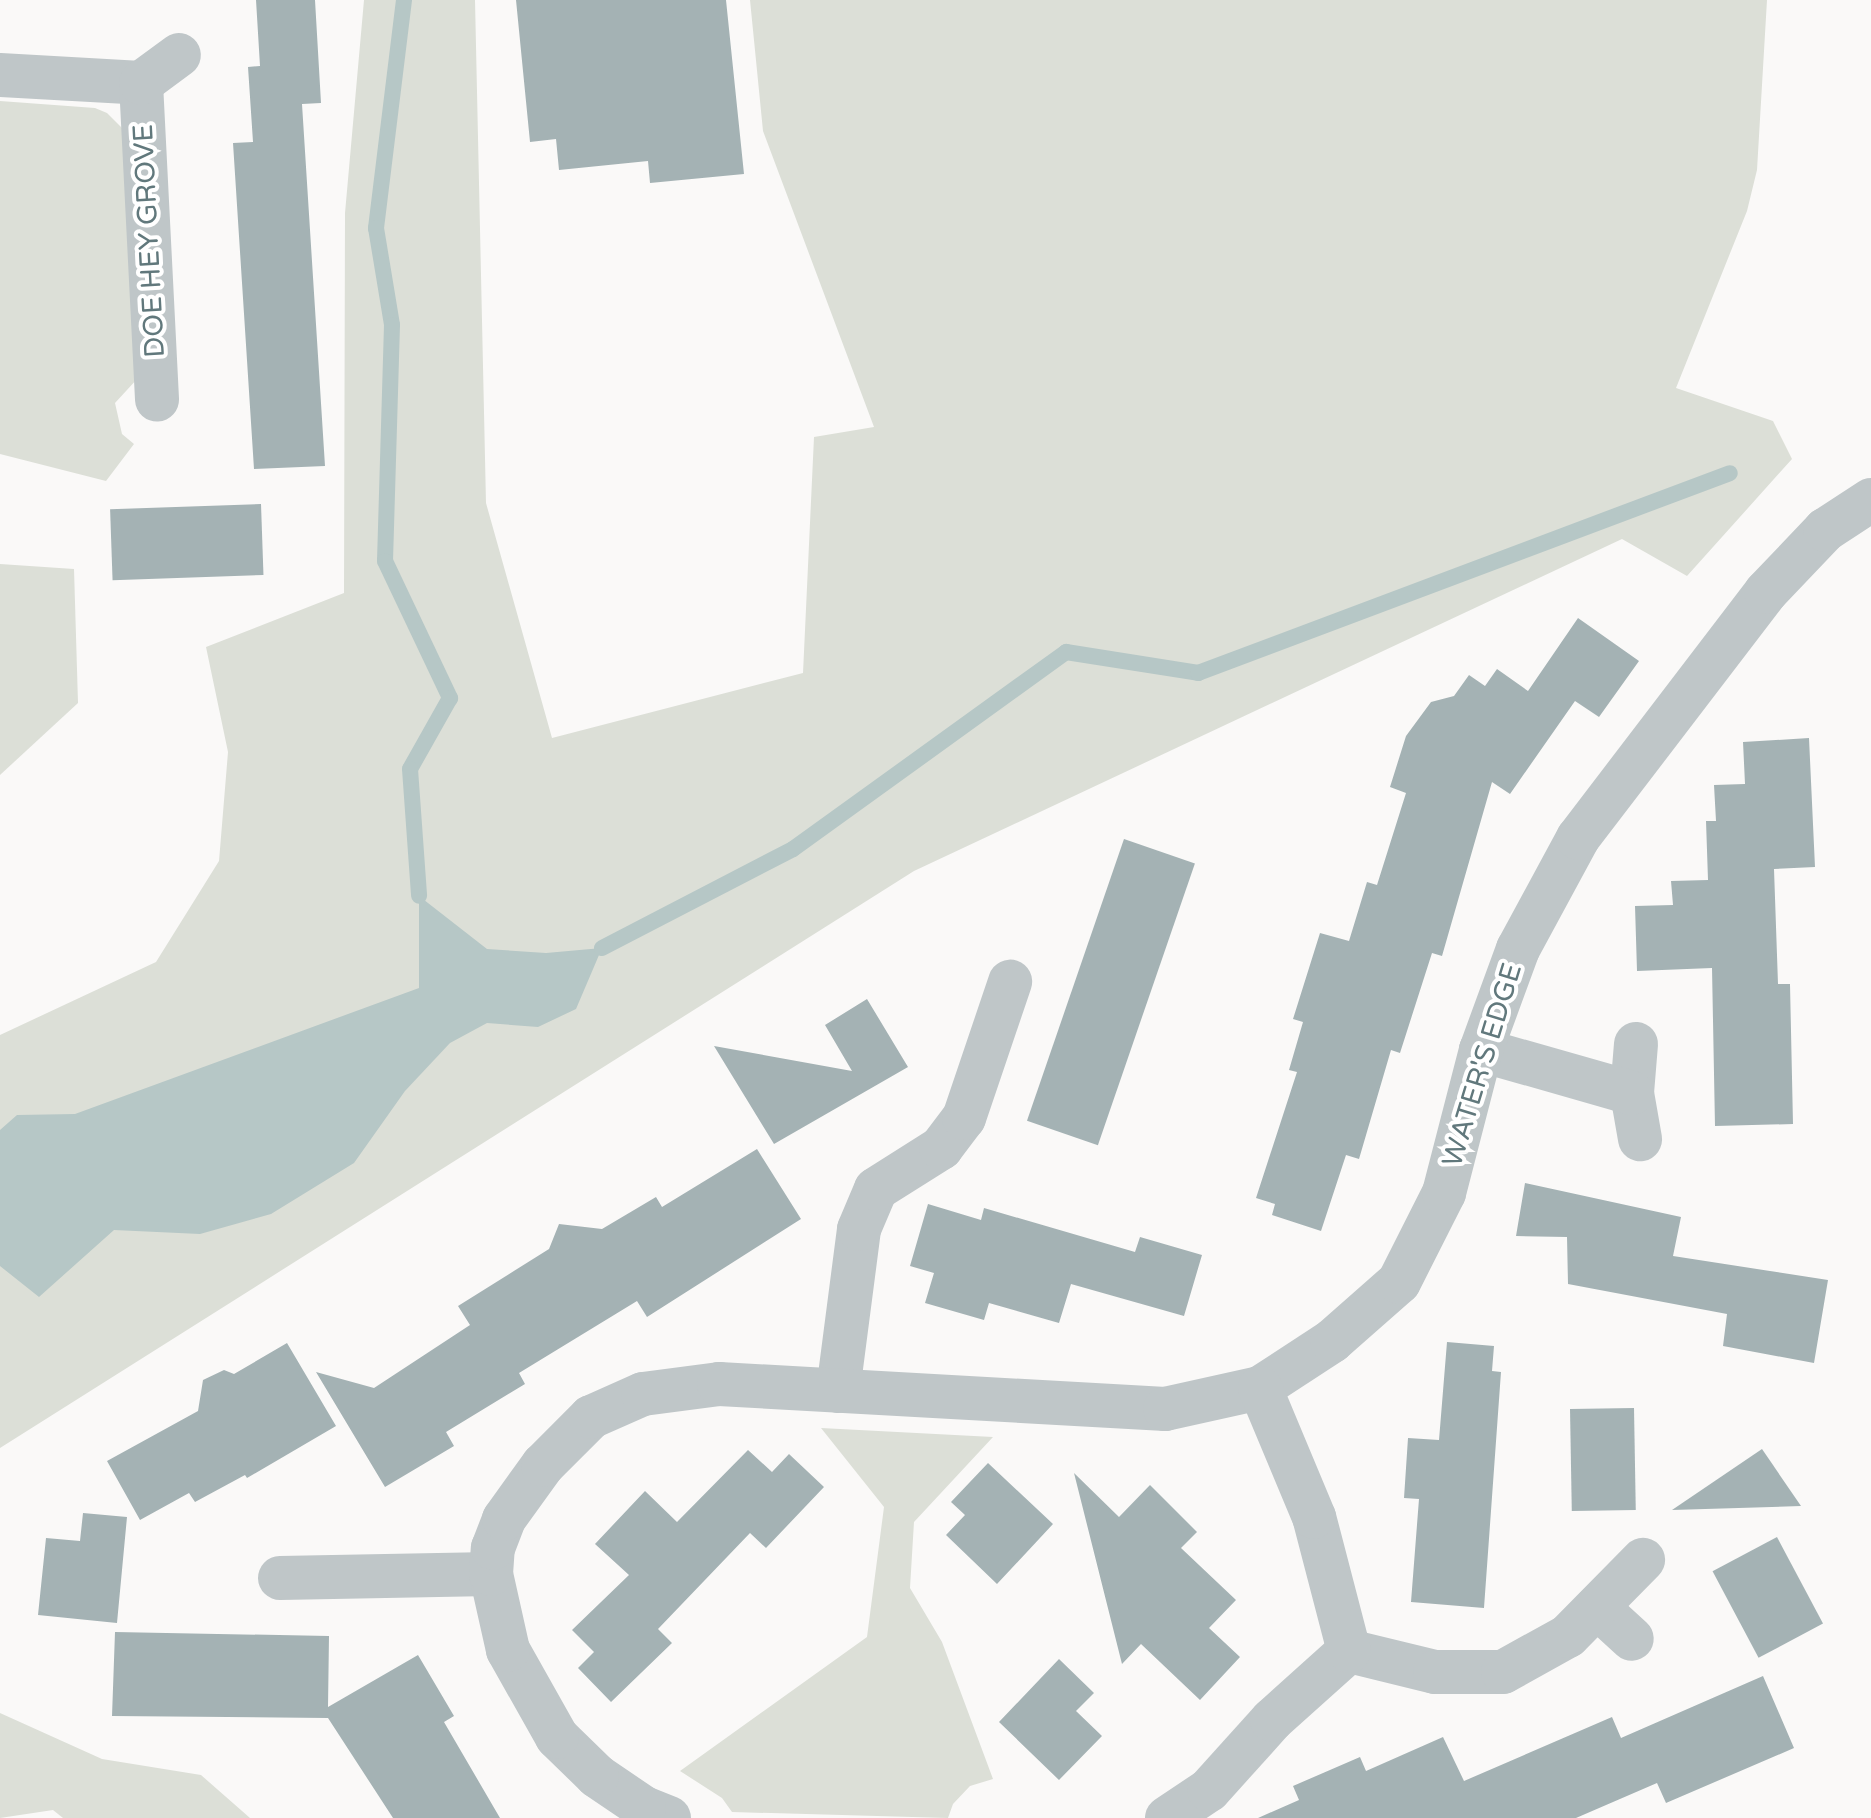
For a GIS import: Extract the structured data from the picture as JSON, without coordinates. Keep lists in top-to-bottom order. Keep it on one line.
{"streets":{"street":["DOE HEY GROVE","WATER'S EDGE"]}}
